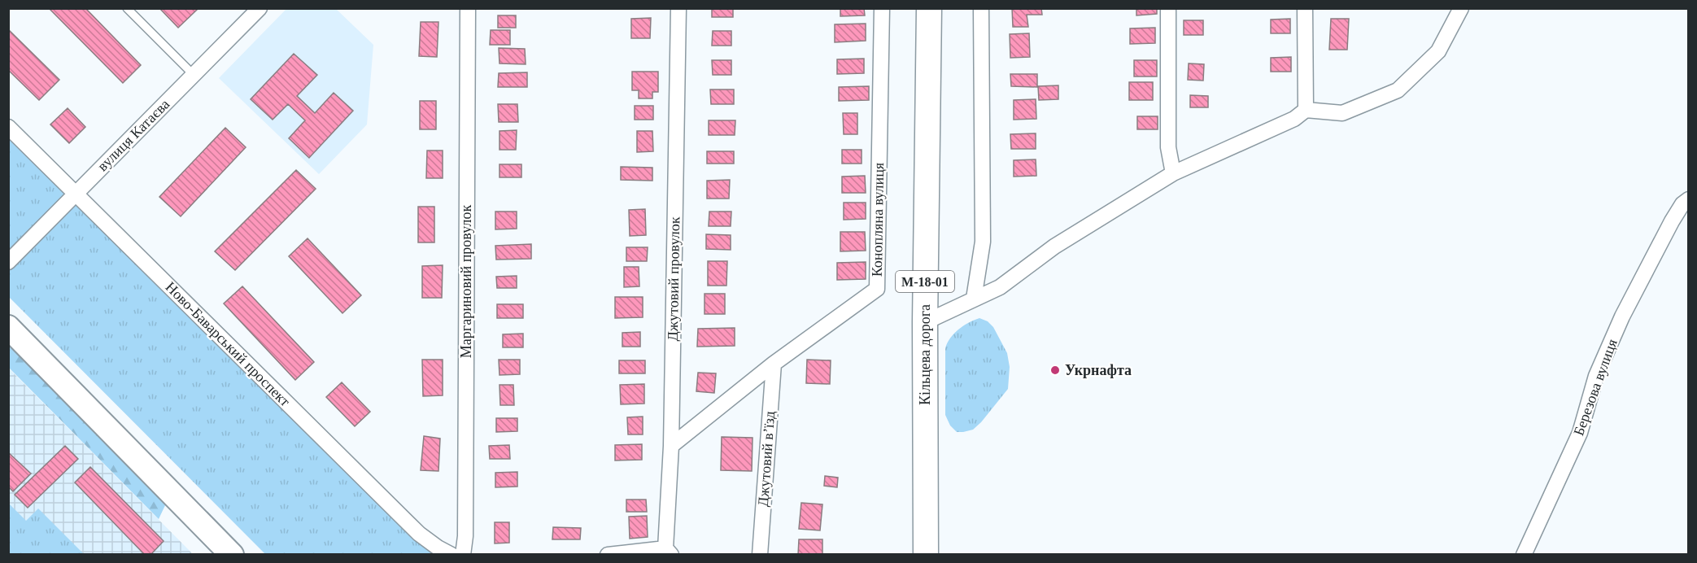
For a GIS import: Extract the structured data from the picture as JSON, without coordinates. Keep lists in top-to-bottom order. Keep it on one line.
{"streets":{"highway":["М-18-01","Кільцева дорога"],"street":["вулиця Катаєва","Конопляна вулиця","Джутовий провулок","Маргариновий провулок","Ново-Баварський проспект","Березова вулиця","Джутовий в’їзд"]},"crossings":[["вулиця Катаєва","Ново-Баварський проспект"],["Конопляна вулиця","Джутовий провулок"],["Конопляна вулиця","Джутовий в’їзд"]],"places":["Укрнафта"]}
